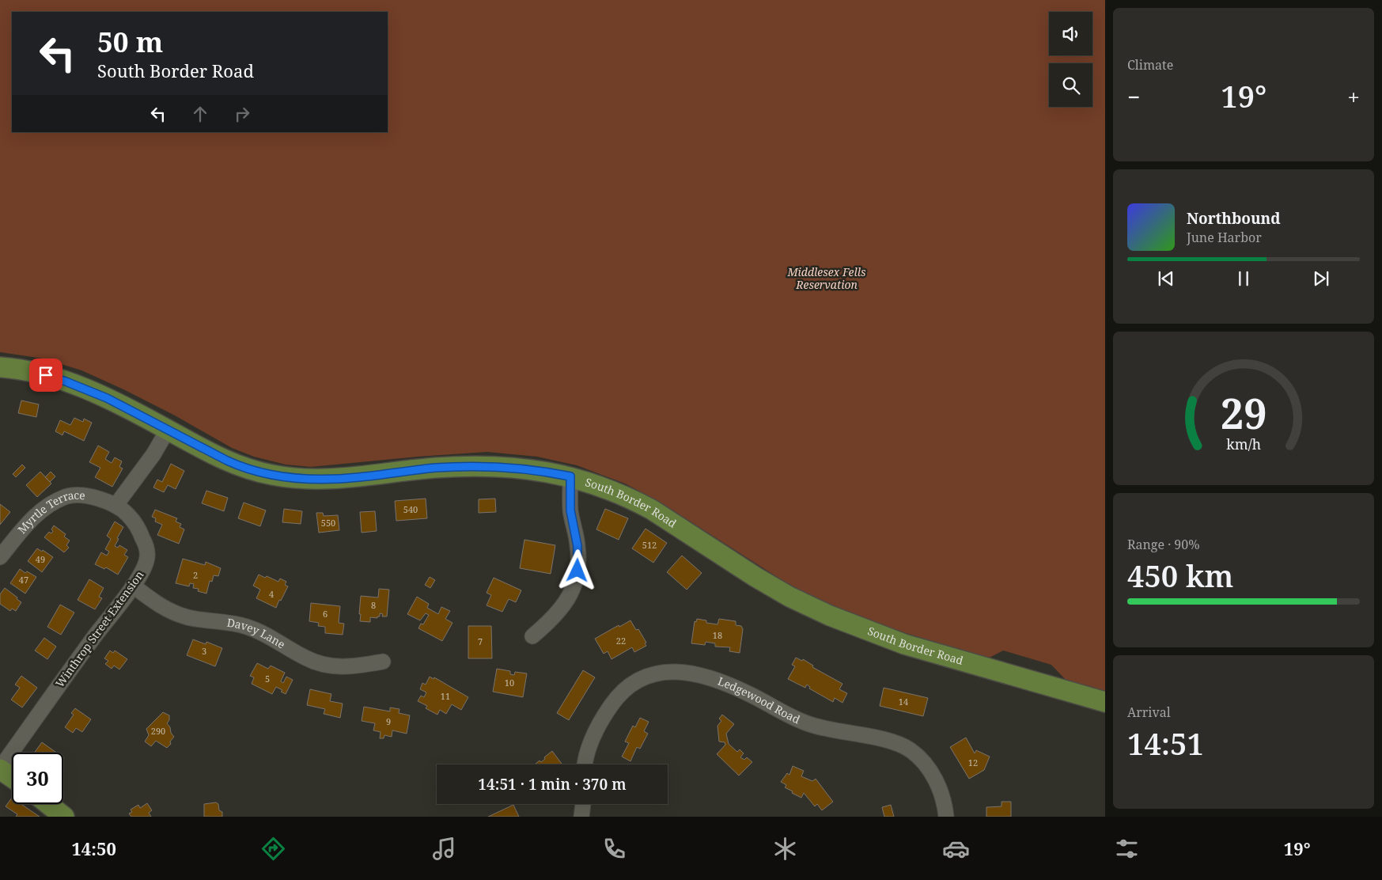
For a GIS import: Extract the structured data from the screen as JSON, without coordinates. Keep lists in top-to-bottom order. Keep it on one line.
{"streets":{"main road":["South Border Road"],"street":["Myrtle Terrace","Winthrop Street Extension","Davey Lane","Ledgewood Road"]},"crossings":[["Myrtle Terrace","Winthrop Street Extension"],["Winthrop Street Extension","Davey Lane"]],"parks":["Middlesex Fells Reservation"],"house_numbers":["540","550","512","49","2","47","4","8","6","18","22","7","3","5","10","11","14","9","290","12"],"page":{"tile":["Climate",["Range · 90%","450 km"],["Arrival","14:51"]],"turn":["50 m","South Border Road"],"heat":["−","19°","+"],"song":["Northbound","June Harbor"],"limit":"30","trip":"14:51 · 1 min · 370 m","tabs":["14:50","19°"],"gauge":["29","km/h"]}}
